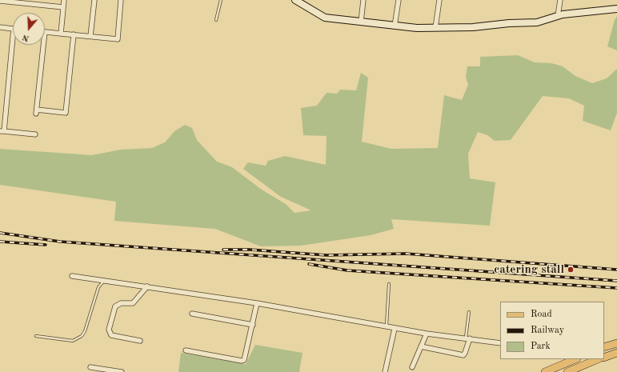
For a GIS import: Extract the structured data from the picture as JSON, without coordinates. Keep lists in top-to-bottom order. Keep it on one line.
{"places":["catering stall"],"legend":["Road","Railway","Park"],"north":"bottom"}
